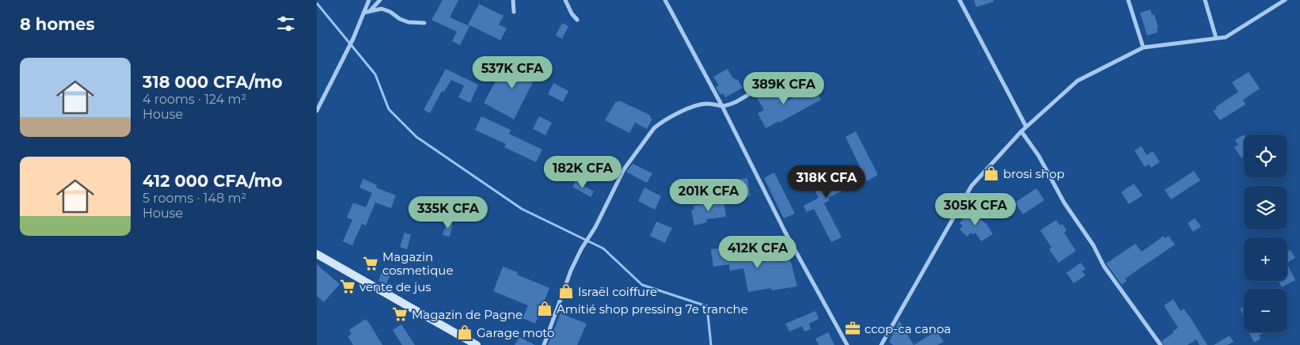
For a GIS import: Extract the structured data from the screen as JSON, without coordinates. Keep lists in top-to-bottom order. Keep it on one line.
{"places":{"shop":["brosi shop","Israël coiffure","Amitié shop pressing 7e tranche","Garage moto"],"supermarket":["Magazin cosmetique","vente de jus","Magazin de Pagne"],"office":["ccop-ca canoa"]},"page":{"heading":"8 homes","list":[{"name":"318 000 CFA/mo","note":"4 rooms · 124 m² · House"},{"name":"412 000 CFA/mo","note":"5 rooms · 148 m² · House"}],"price":["537K CFA","389K CFA","182K CFA","318K CFA","201K CFA","305K CFA","335K CFA","412K CFA"],"map_buttons":["+","−"]}}
